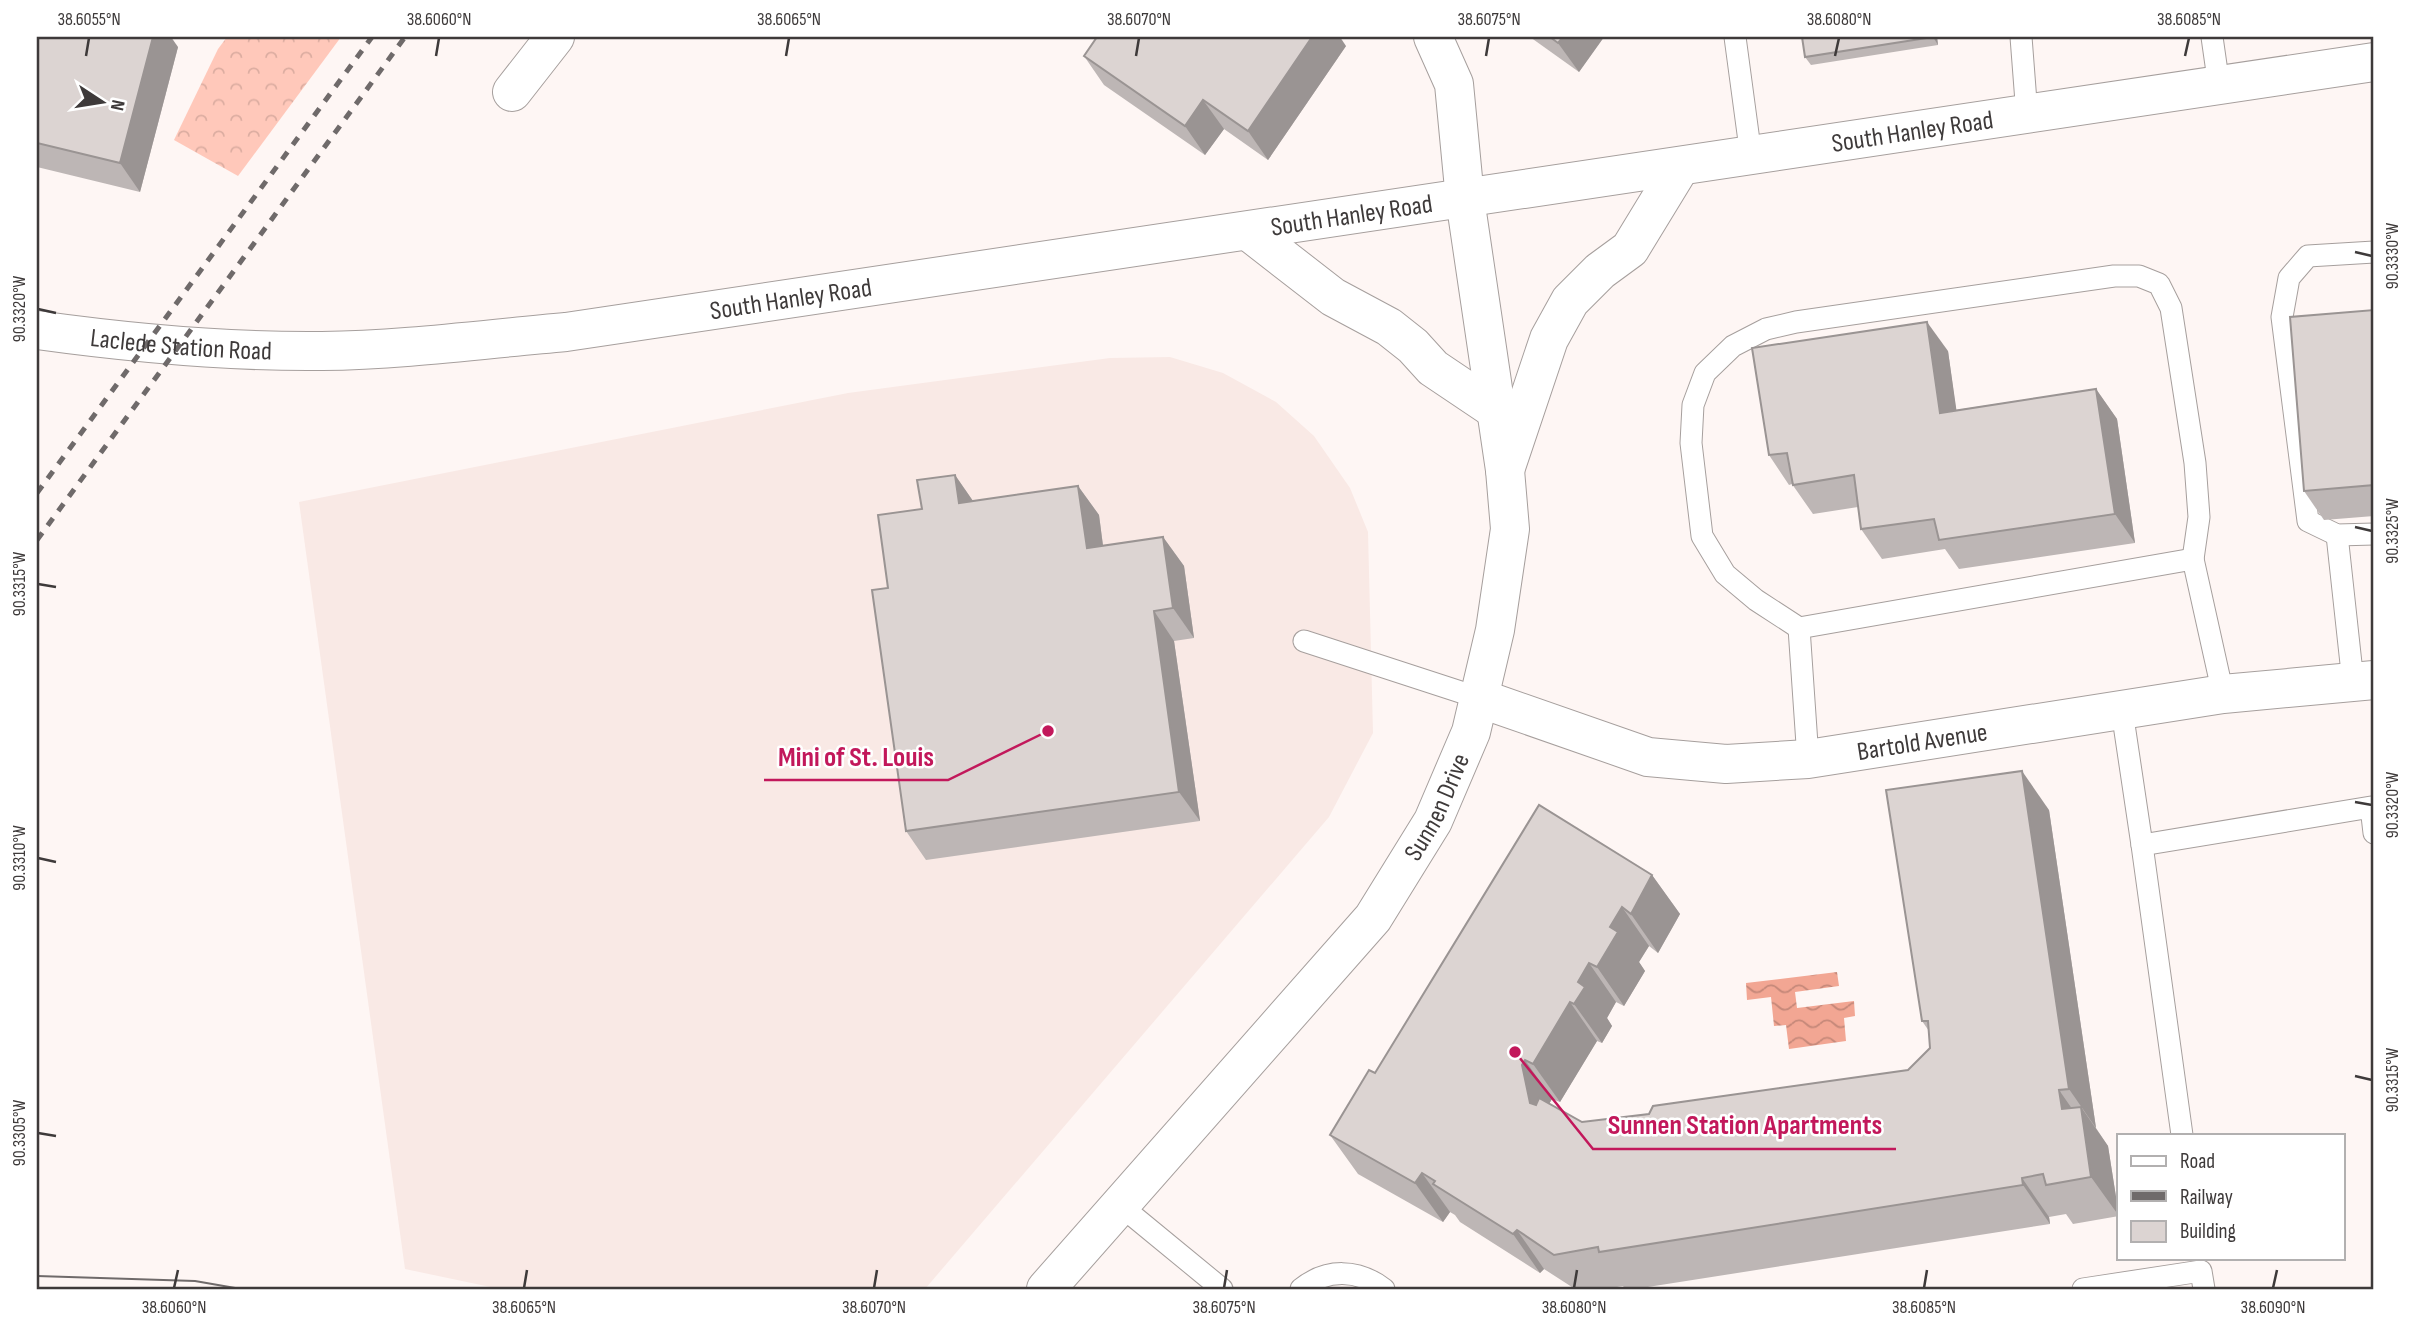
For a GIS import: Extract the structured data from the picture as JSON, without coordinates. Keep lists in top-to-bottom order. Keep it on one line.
{"streets":{"main road":["South Hanley Road","Laclede Station Road","Bartold Avenue","Sunnen Drive"]},"crossings":[["South Hanley Road","Laclede Station Road"],["South Hanley Road","Sunnen Drive"],["Bartold Avenue","Sunnen Drive"]],"places":["Mini of St. Louis","Sunnen Station Apartments"],"legend":["Road","Railway","Building"],"north":"right","coordinates":["38.6055°N","38.6060°N","38.6065°N","38.6070°N","38.6075°N","38.6080°N","38.6085°N","90.3330°W","90.3320°W","90.3325°W","90.3315°W","90.3310°W","90.3305°W","38.6090°N"]}
